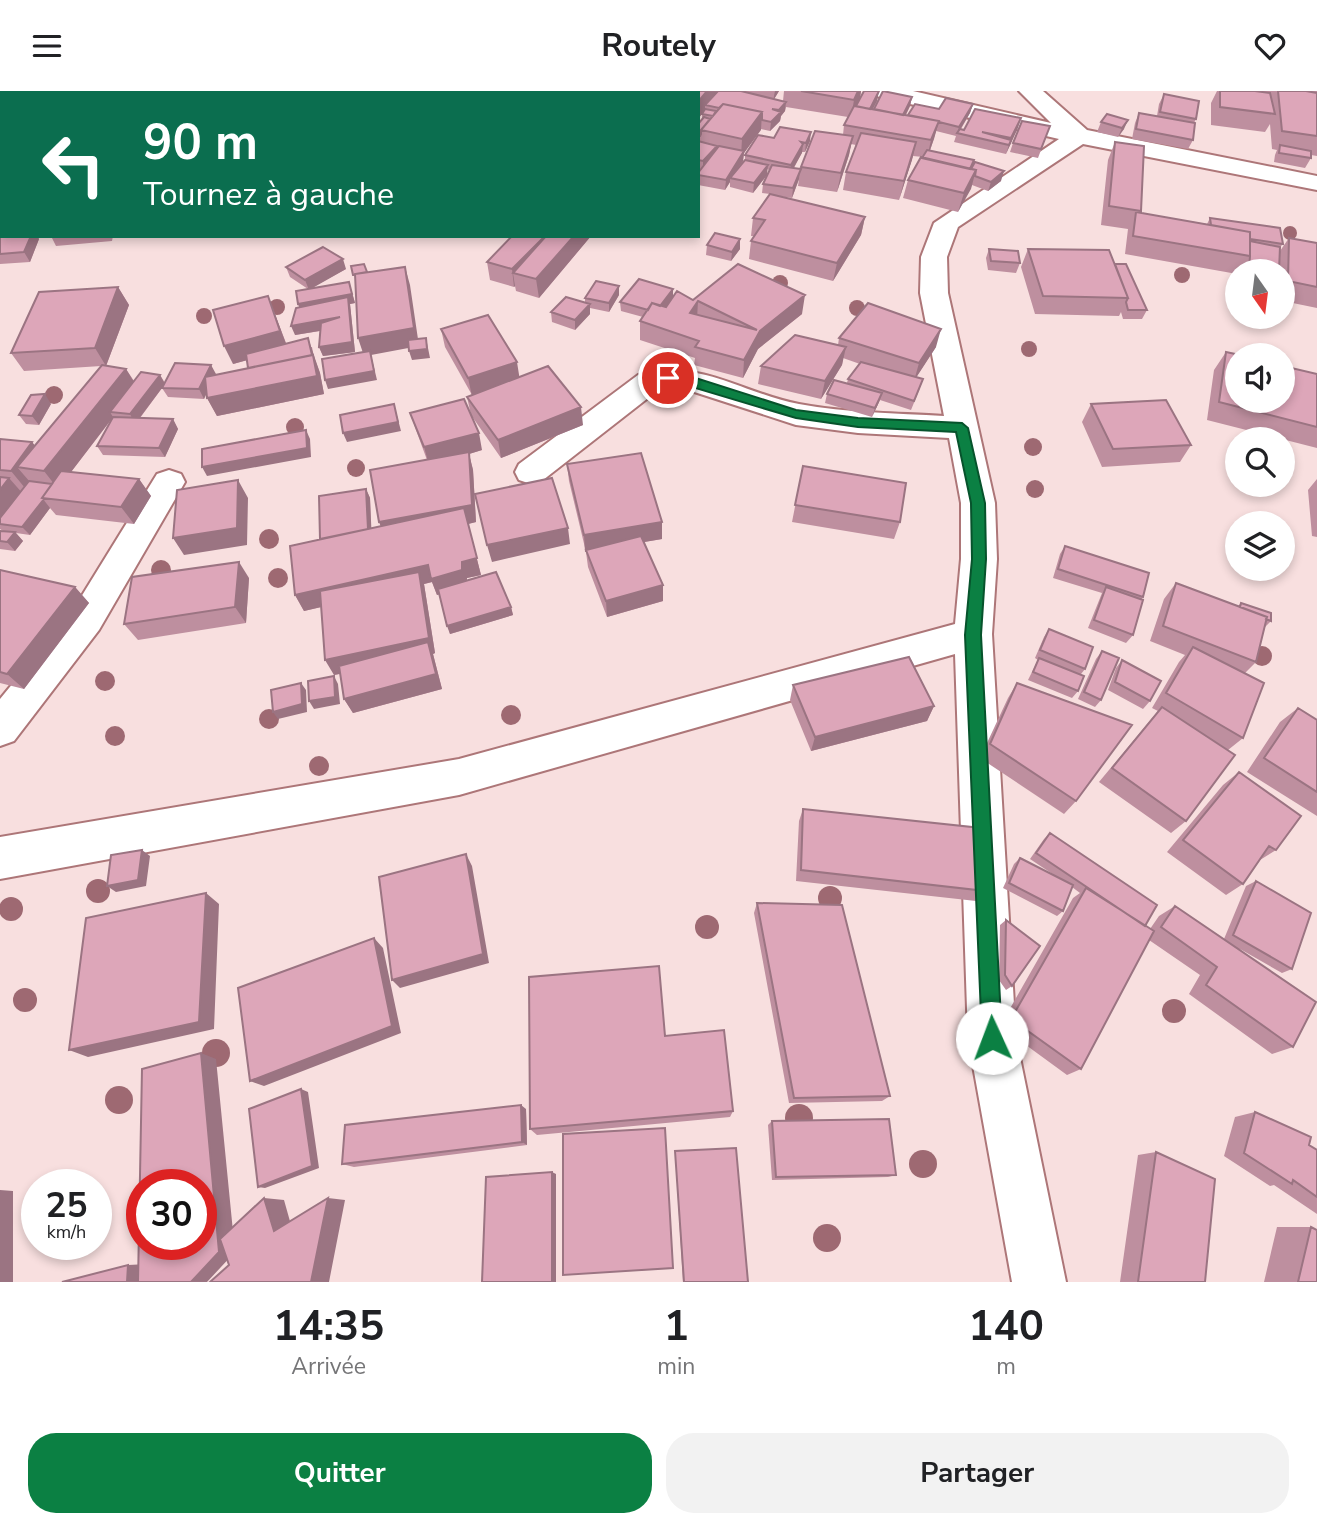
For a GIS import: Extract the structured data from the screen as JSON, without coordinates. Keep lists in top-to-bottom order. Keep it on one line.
{"north":"bottom","page":{"header":"Routely","turn":["90 m","Tournez à gauche"],"speed":"25 km/h","limit":"30","eta":["14:35","Arrivée","1","min","140","m"],"buttons":["Quitter","Partager"]}}
